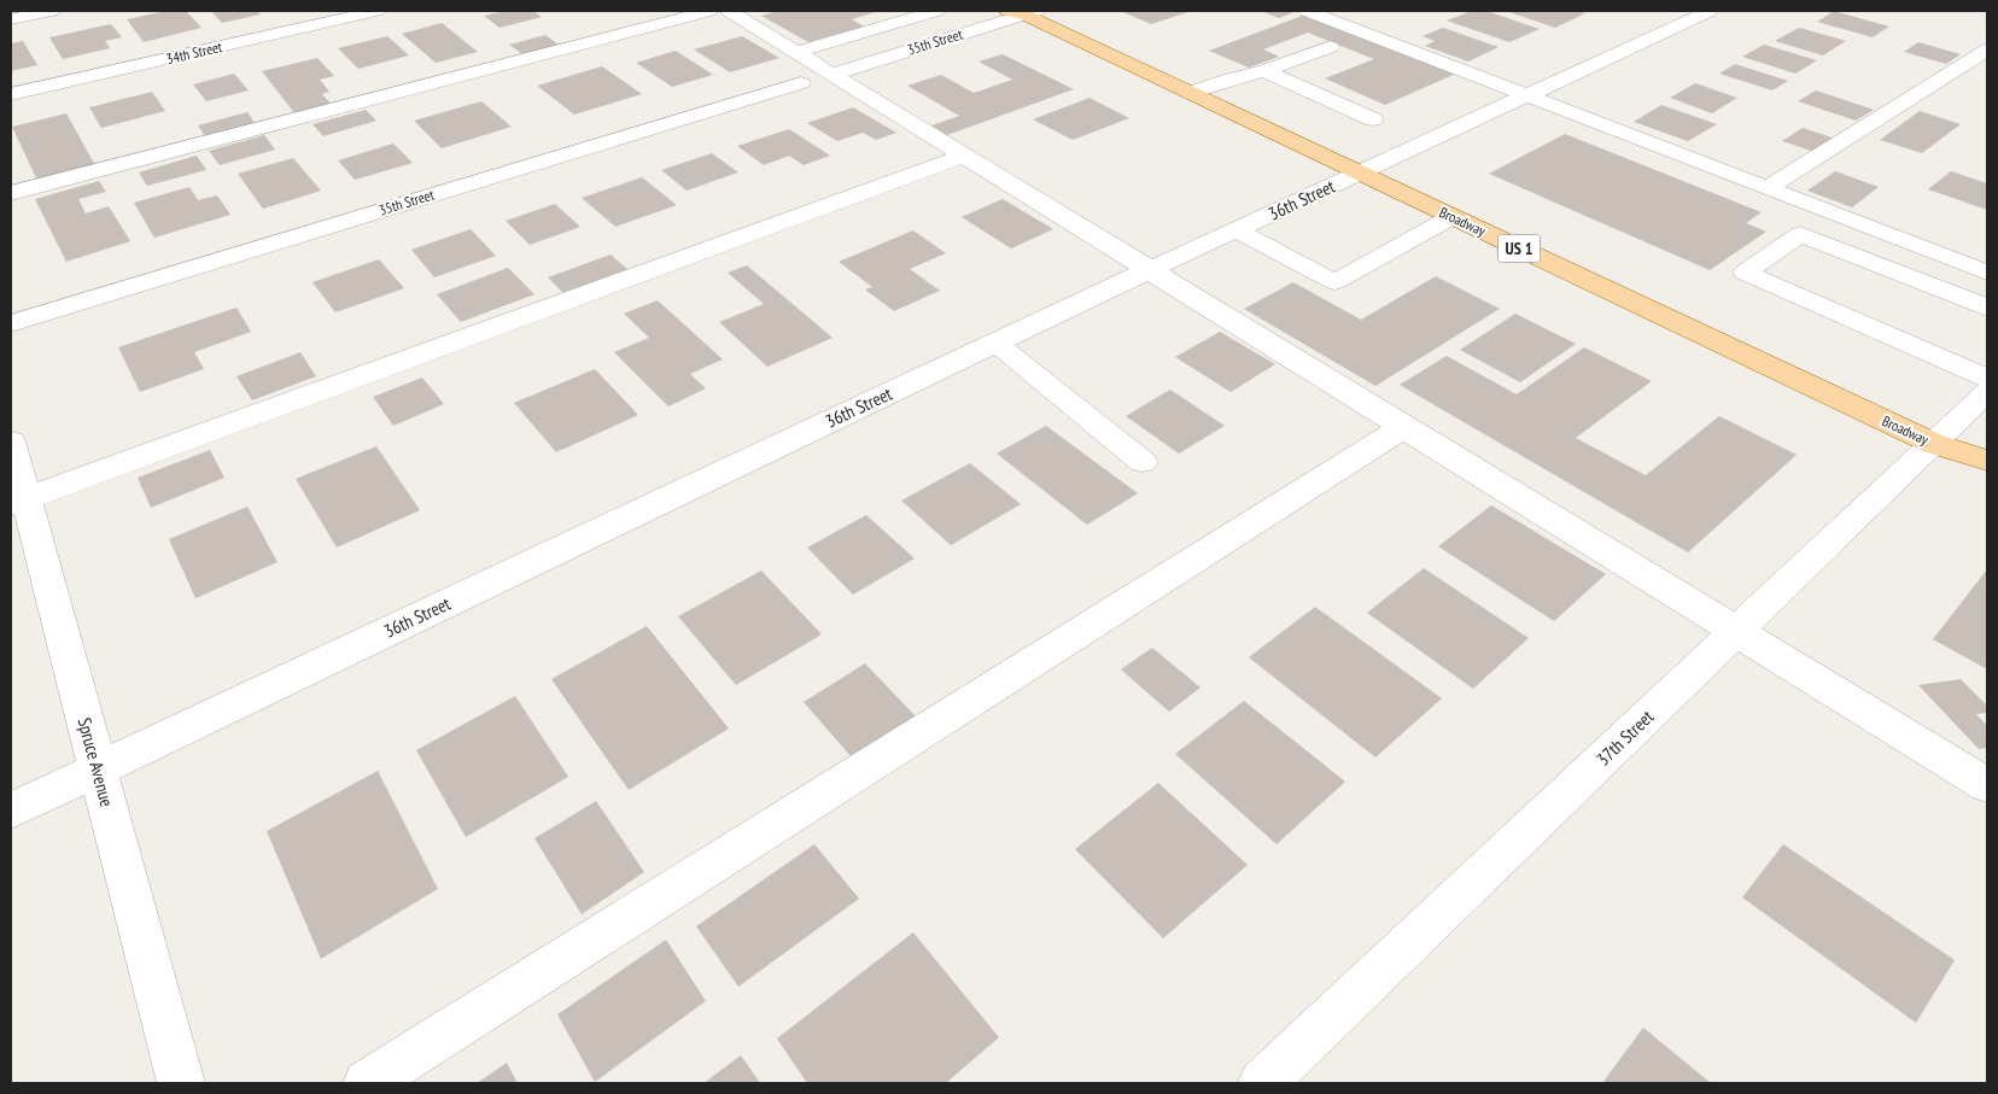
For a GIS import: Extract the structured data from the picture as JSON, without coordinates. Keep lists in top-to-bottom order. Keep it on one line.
{"streets":{"main road":["Broadway","US 1"],"street":["35th Street","34th Street","36th Street","37th Street","Spruce Avenue"]},"crossings":[["35th Street","Broadway"],["36th Street","Broadway"],["36th Street","Spruce Avenue"],["Broadway","37th Street"]]}
